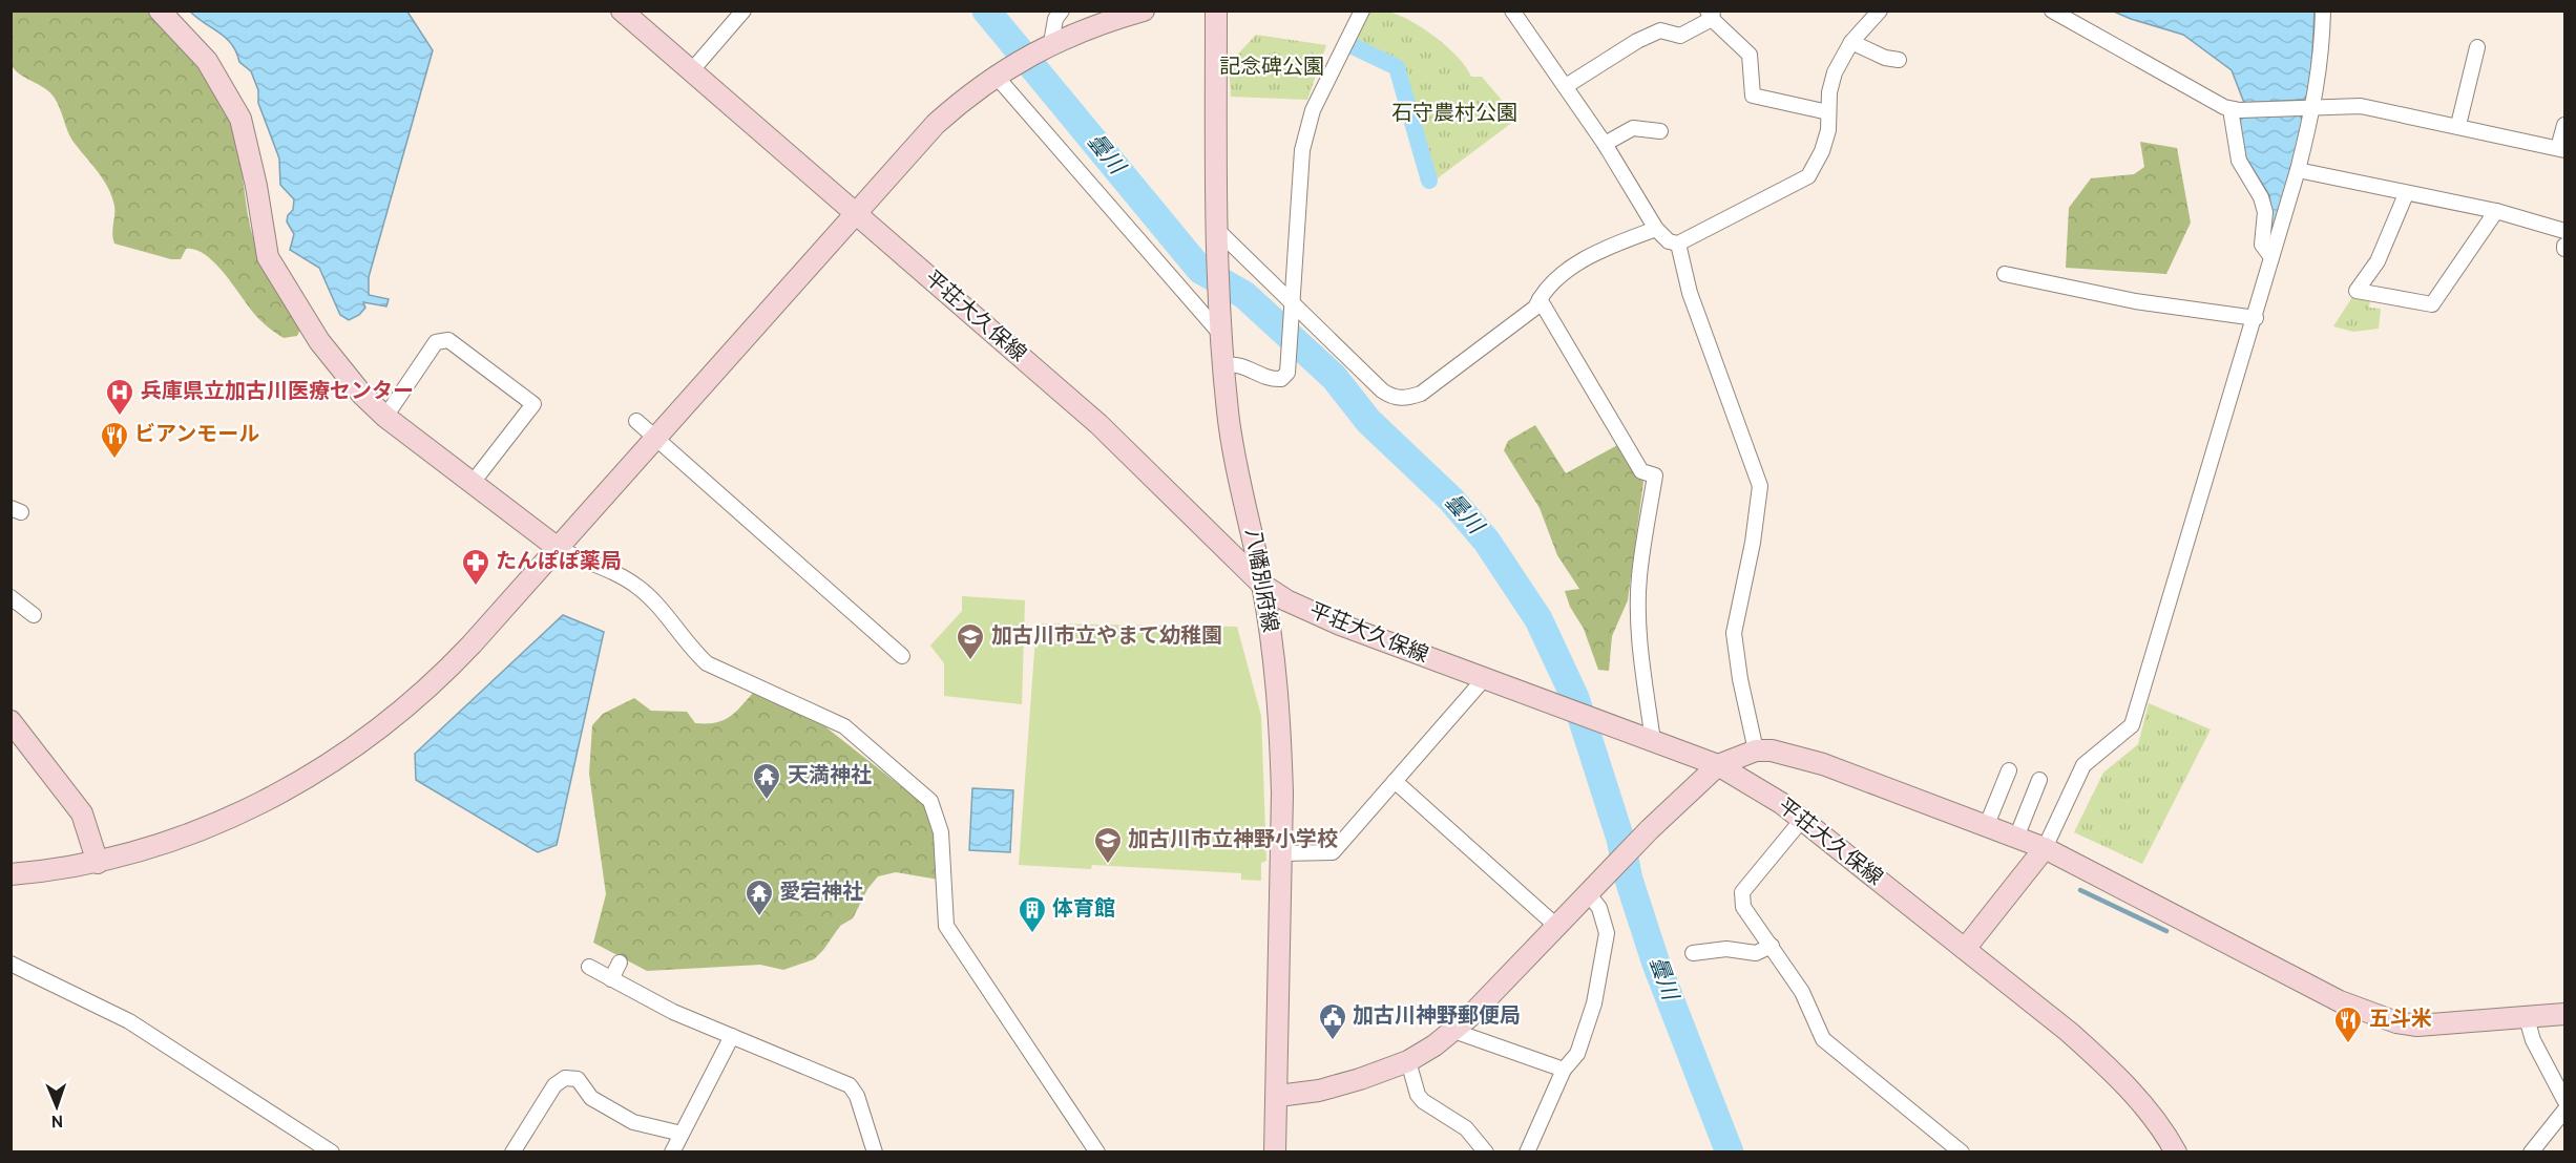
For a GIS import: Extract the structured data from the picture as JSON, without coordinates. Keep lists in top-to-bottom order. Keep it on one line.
{"streets":{"street":["平荘大久保線","八幡別府線"]},"crossings":[["平荘大久保線","八幡別府線"]],"water":["曇川"],"parks":["記念碑公園","石守農村公園"],"places":{"hospital":["兵庫県立加古川医療センター"],"restaurant":["ビアンモール","五斗米"],"pharmacy":["たんぽぽ薬局"],"school or university":["加古川市立やまて幼稚園","加古川市立神野小学校"],"temple":["天満神社","愛宕神社"],"building":["体育館"],"public building":["加古川神野郵便局"]},"north":"bottom"}
